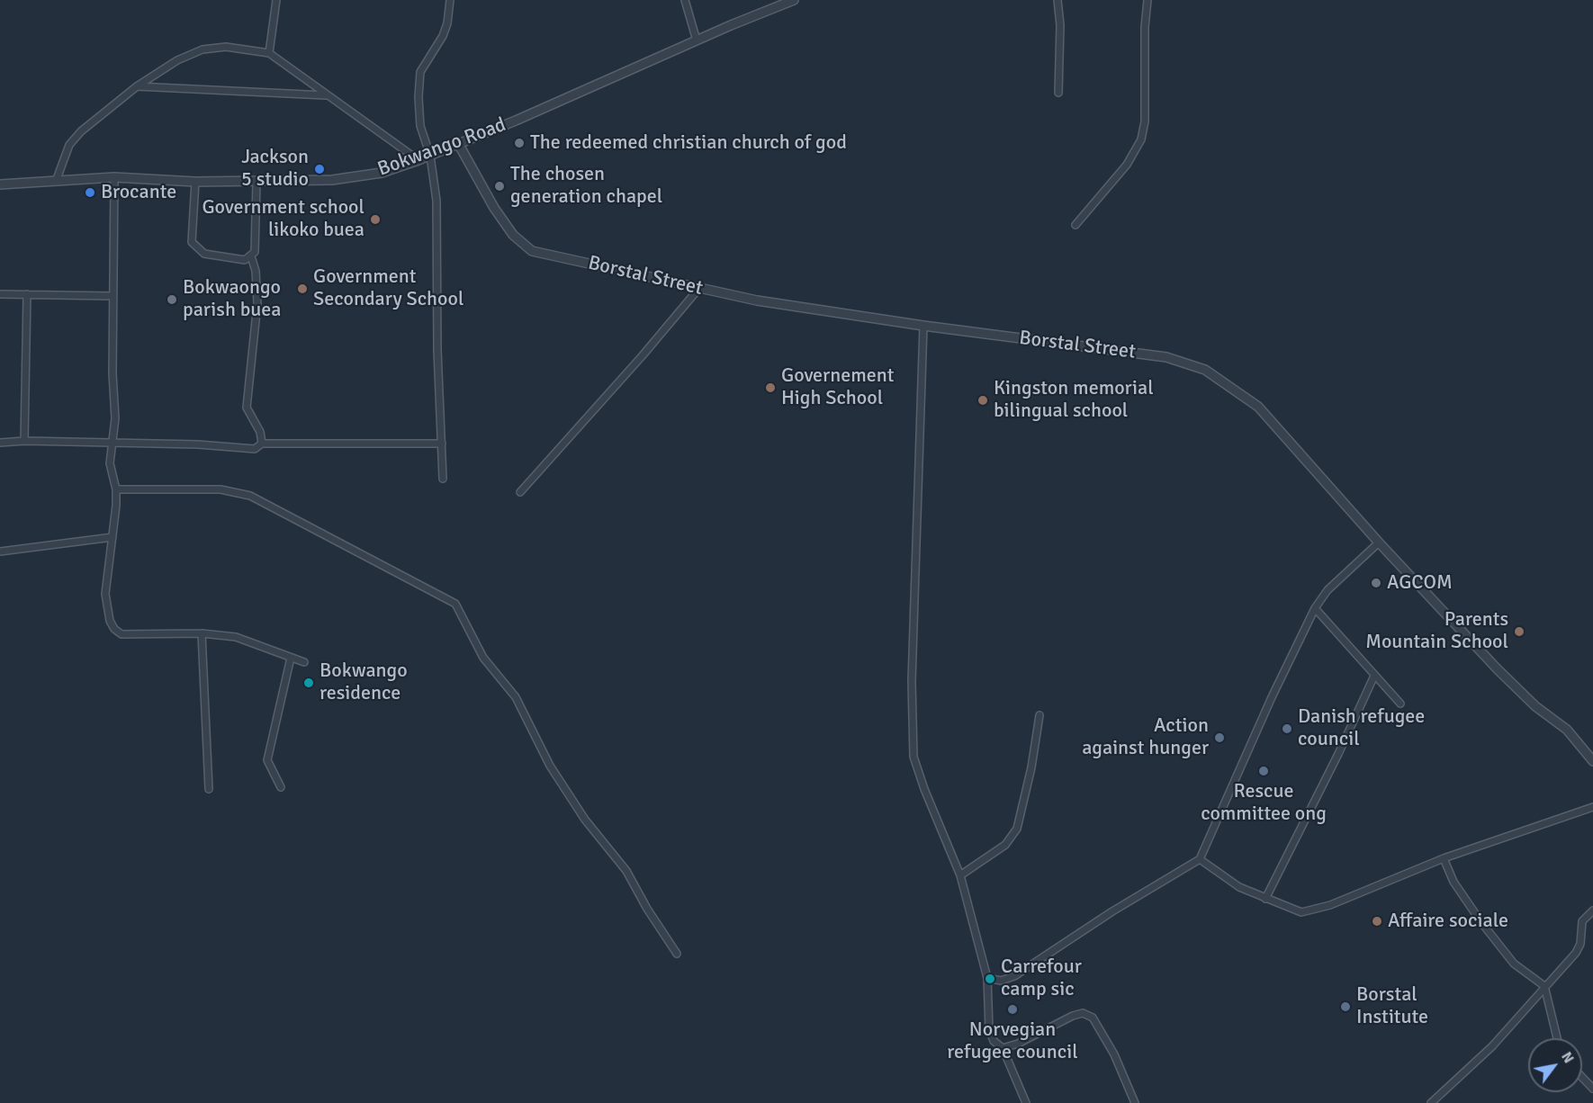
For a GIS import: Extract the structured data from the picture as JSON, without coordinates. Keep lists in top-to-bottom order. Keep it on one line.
{"streets":{"street":["Bokwango Road","Borstal Street"]},"crossings":[["Bokwango Road","Borstal Street"]],"places":["The redeemed christian church of god","Jackson 5 studio","The chosen generation chapel","Brocante","Government school likoko buea","Government Secondary School","Bokwaongo parish buea","Governement High School","Kingston memorial bilingual school","AGCOM","Parents Mountain School","Bokwango residence","Danish refugee council","Action against hunger","Rescue committee ong","Affaire sociale","Carrefour camp sic","Borstal Institute","Norvegian refugee council"],"north":"top right"}
